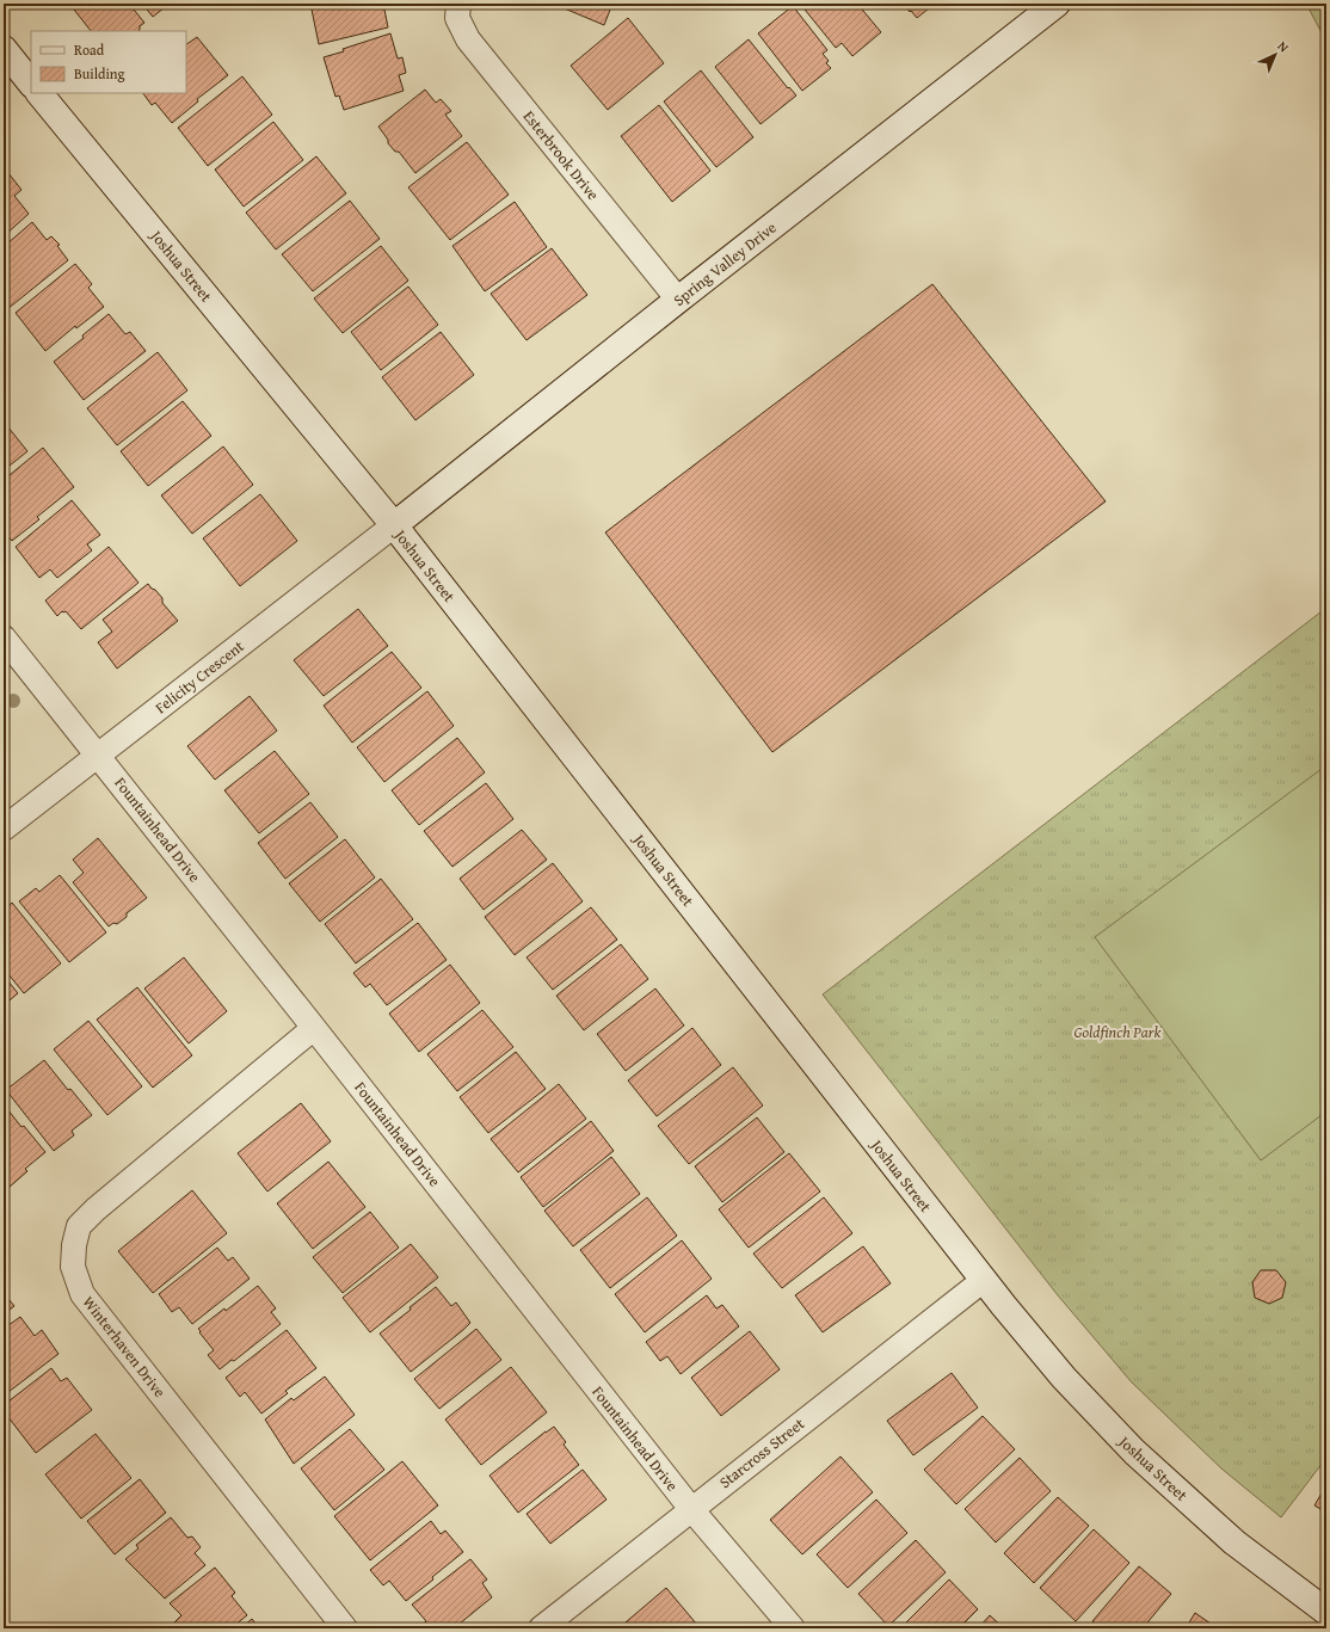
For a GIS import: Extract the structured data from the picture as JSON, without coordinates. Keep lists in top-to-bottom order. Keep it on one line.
{"streets":{"street":["Esterbrook Drive","Spring Valley Drive","Joshua Street","Felicity Crescent","Fountainhead Drive","Winterhaven Drive","Starcross Street"]},"crossings":[["Esterbrook Drive","Spring Valley Drive"],["Spring Valley Drive","Joshua Street"],["Spring Valley Drive","Felicity Crescent"],["Joshua Street","Felicity Crescent"],["Joshua Street","Starcross Street"],["Felicity Crescent","Fountainhead Drive"],["Fountainhead Drive","Winterhaven Drive"],["Fountainhead Drive","Starcross Street"]],"parks":["Goldfinch Park"],"legend":["Road","Building"],"north":"top right"}
